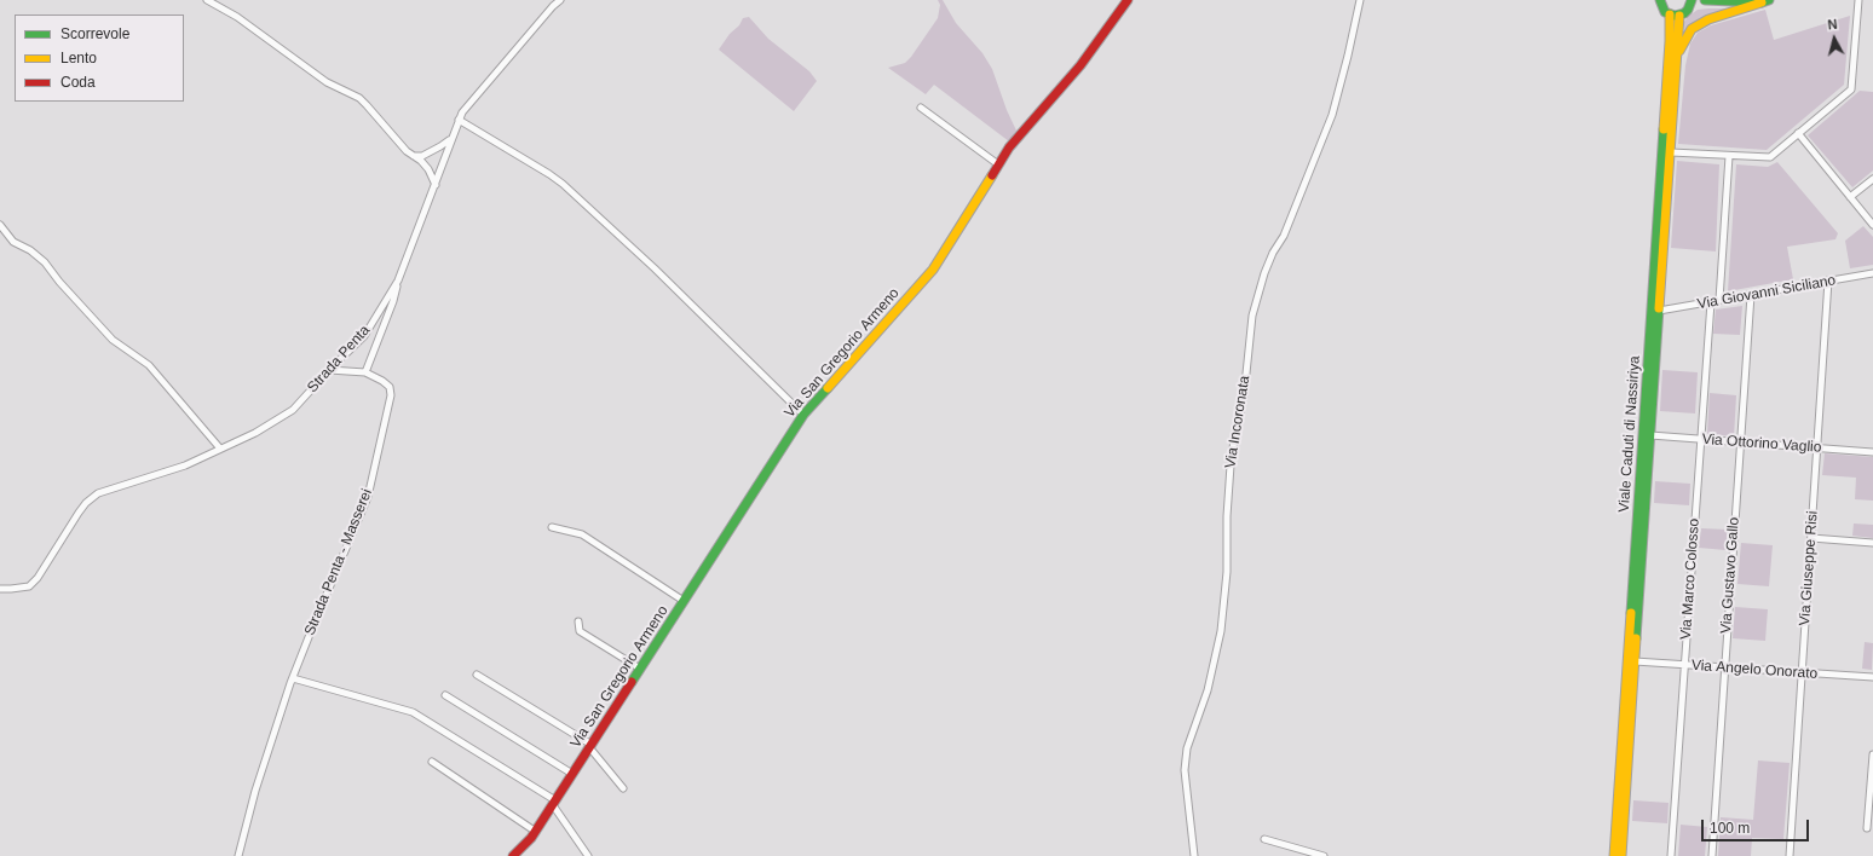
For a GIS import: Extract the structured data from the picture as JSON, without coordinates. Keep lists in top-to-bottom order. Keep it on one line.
{"streets":{"main road":["Via San Gregorio Armeno","Viale Caduti di Nassiriya"],"street":["Via Giovanni Siciliano","Strada Penta","Via Incoronata","Via Ottorino Vaglio","Strada Penta - Masserei","Via Giuseppe Risi","Via Gustavo Gallo","Via Marco Colosso","Via Angelo Onorato"]},"crossings":[["Via Giovanni Siciliano","Viale Caduti di Nassiriya"],["Via Giovanni Siciliano","Via Giuseppe Risi"],["Via Giovanni Siciliano","Via Gustavo Gallo"],["Via Giovanni Siciliano","Via Marco Colosso"],["Viale Caduti di Nassiriya","Via Ottorino Vaglio"],["Viale Caduti di Nassiriya","Via Angelo Onorato"],["Via Ottorino Vaglio","Via Giuseppe Risi"],["Via Ottorino Vaglio","Via Gustavo Gallo"],["Via Ottorino Vaglio","Via Marco Colosso"],["Via Giuseppe Risi","Via Angelo Onorato"],["Via Gustavo Gallo","Via Angelo Onorato"],["Via Marco Colosso","Via Angelo Onorato"]],"legend":["Scorrevole","Lento","Coda"],"scale_bar":"100 m","north":"top"}
